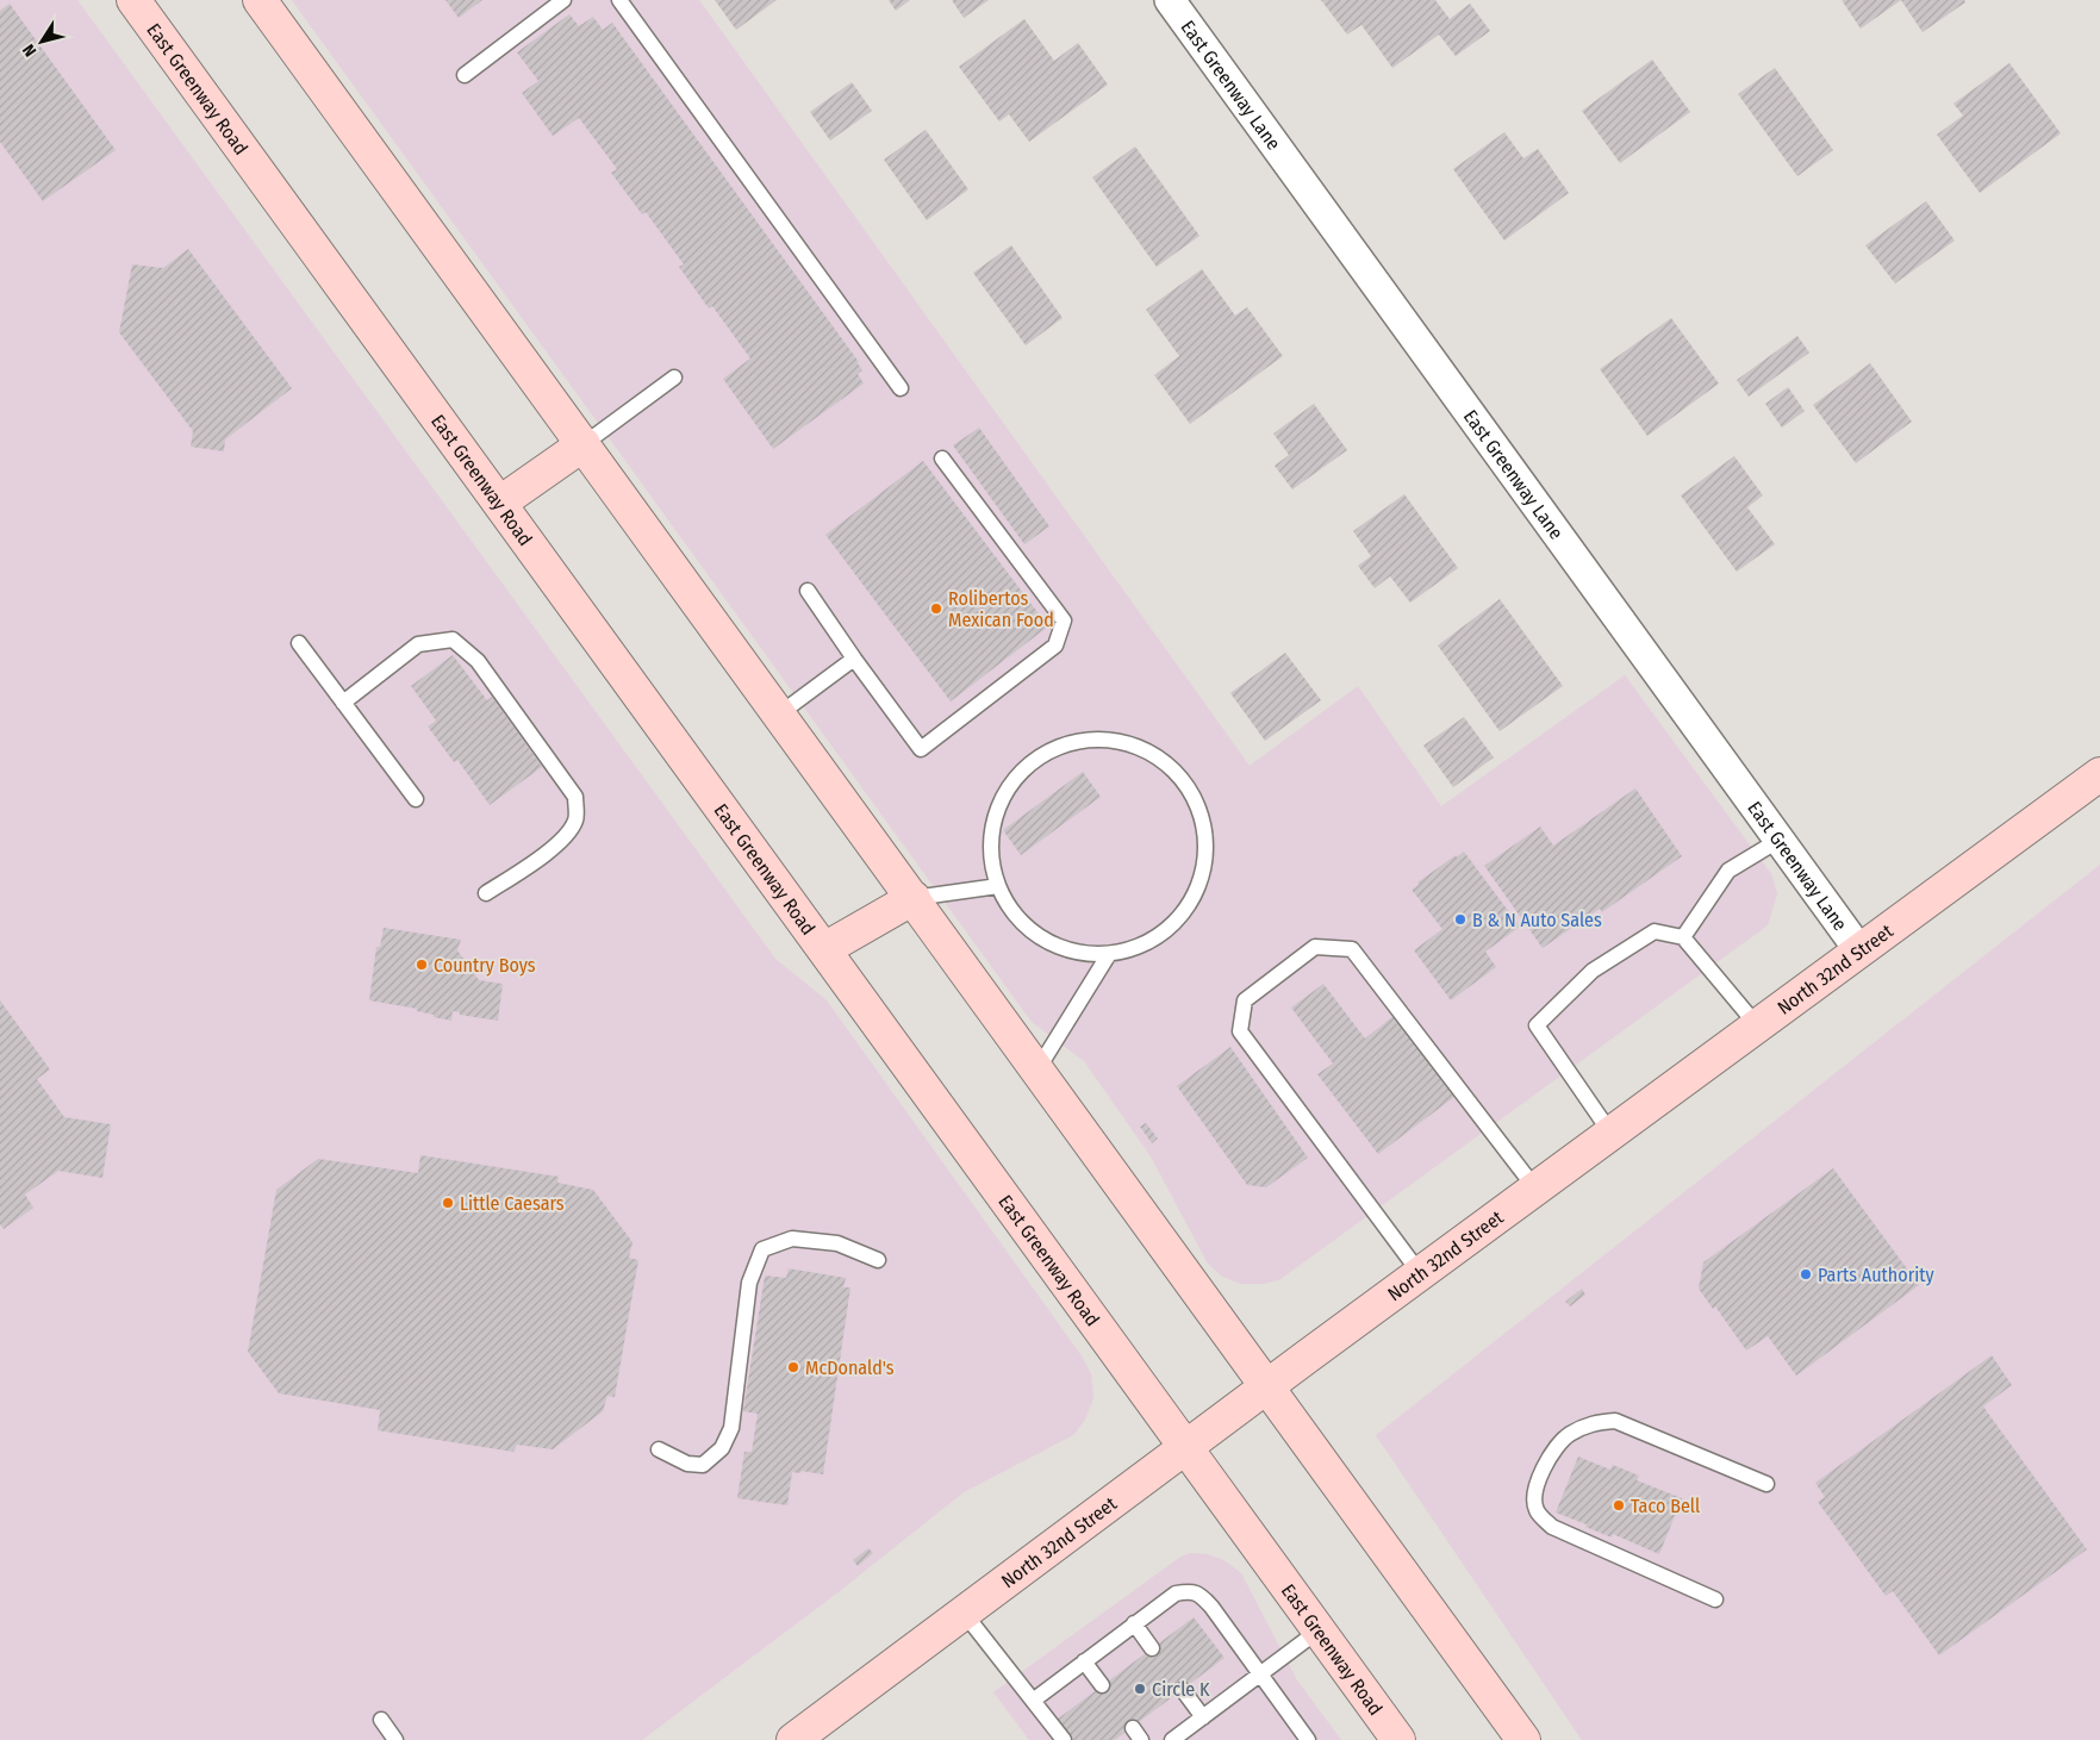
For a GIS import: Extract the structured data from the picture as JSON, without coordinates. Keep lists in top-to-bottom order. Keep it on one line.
{"streets":{"main road":["East Greenway Road","North 32nd Street"],"street":["East Greenway Lane"]},"crossings":[["East Greenway Lane","North 32nd Street"],["East Greenway Road","North 32nd Street"]],"places":["Rolibertos Mexican Food","B & N Auto Sales","Country Boys","Little Caesars","Parts Authority","McDonald's","Taco Bell","Circle K"],"north":"bottom left"}
